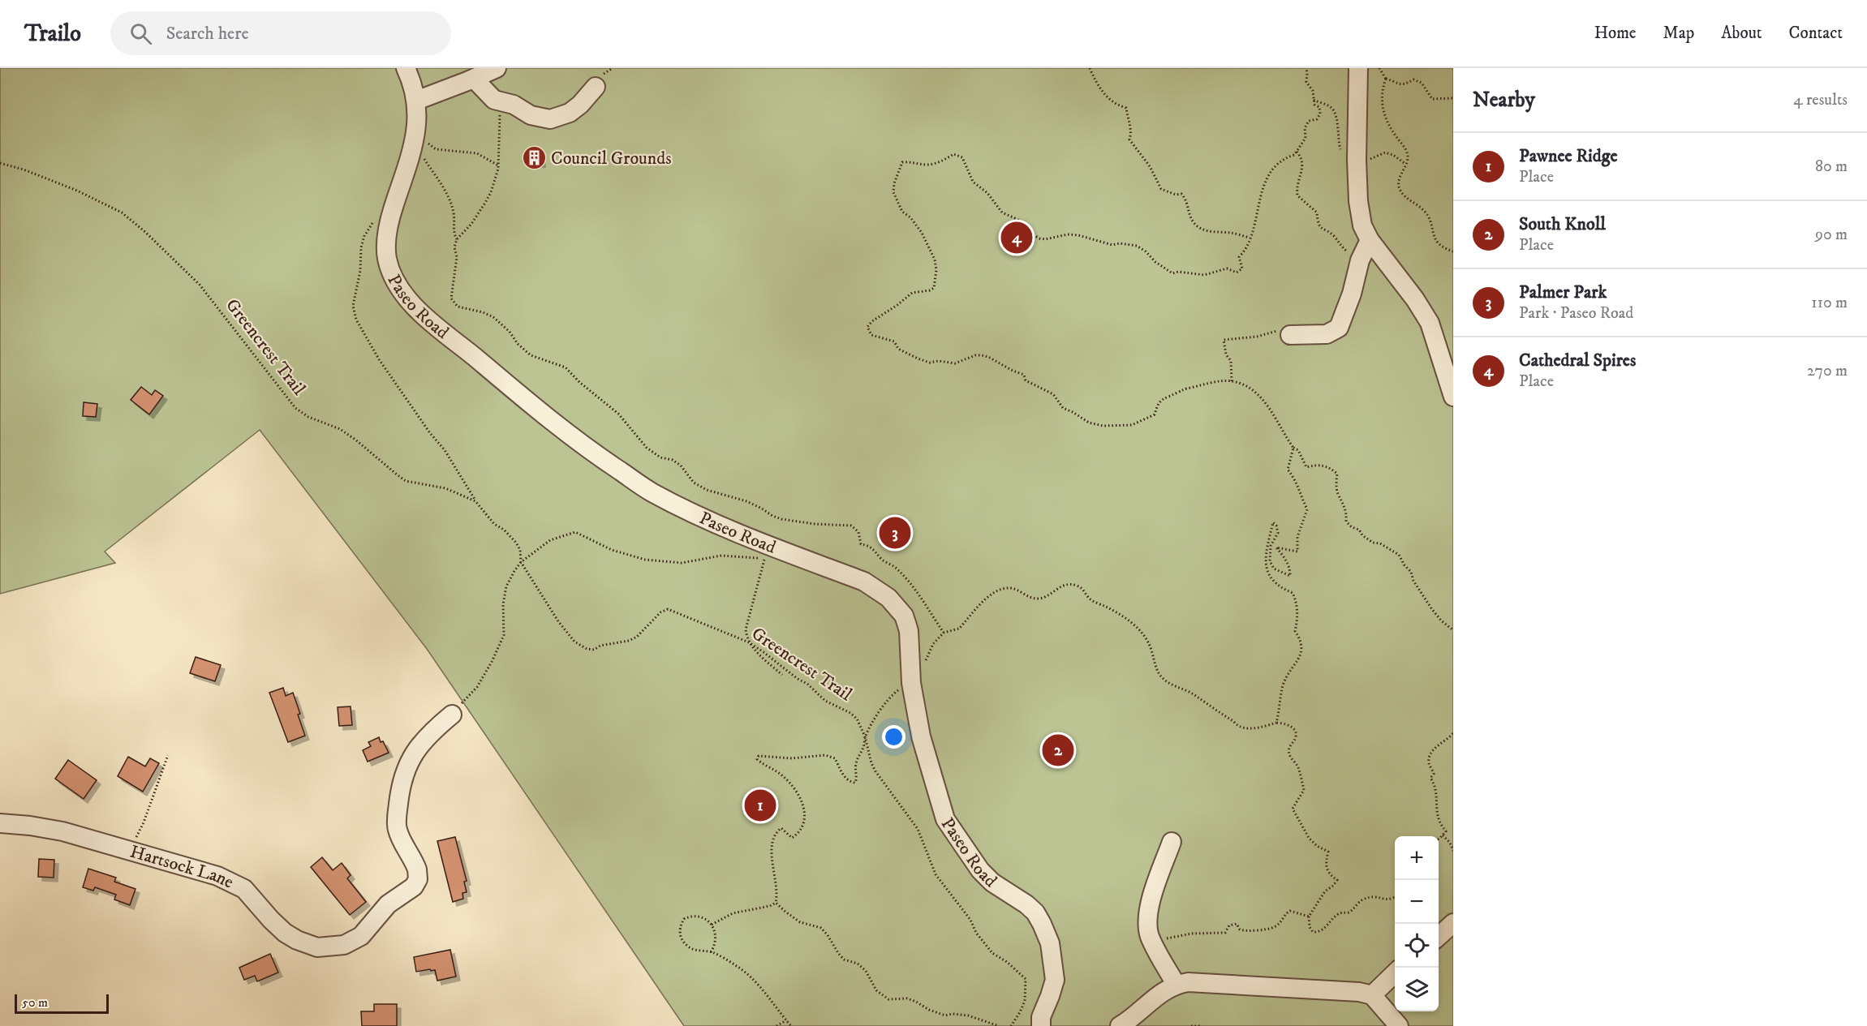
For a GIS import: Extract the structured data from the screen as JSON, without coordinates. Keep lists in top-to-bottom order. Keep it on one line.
{"streets":{"street":["Paseo Road","Hartsock Lane"],"path":["Greencrest Trail"]},"places":{"building":["Council Grounds"]},"scale_bar":"50 m","page":{"header":"Trailo","search":"Search here","nav":["Home","Map","About","Contact"],"heading":["Nearby","4 results"],"list":[{"mark":"1","name":"Pawnee Ridge","note":"Place","value":"80 m"},{"mark":"2","name":"South Knoll","note":"Place","value":"90 m"},{"mark":"3","name":"Palmer Park","note":"Park · Paseo Road","value":"110 m"},{"mark":"4","name":"Cathedral Spires","note":"Place","value":"270 m"}],"pins":["4","3","2","1"],"map_buttons":["+","−"],"scale":"50 m"}}
